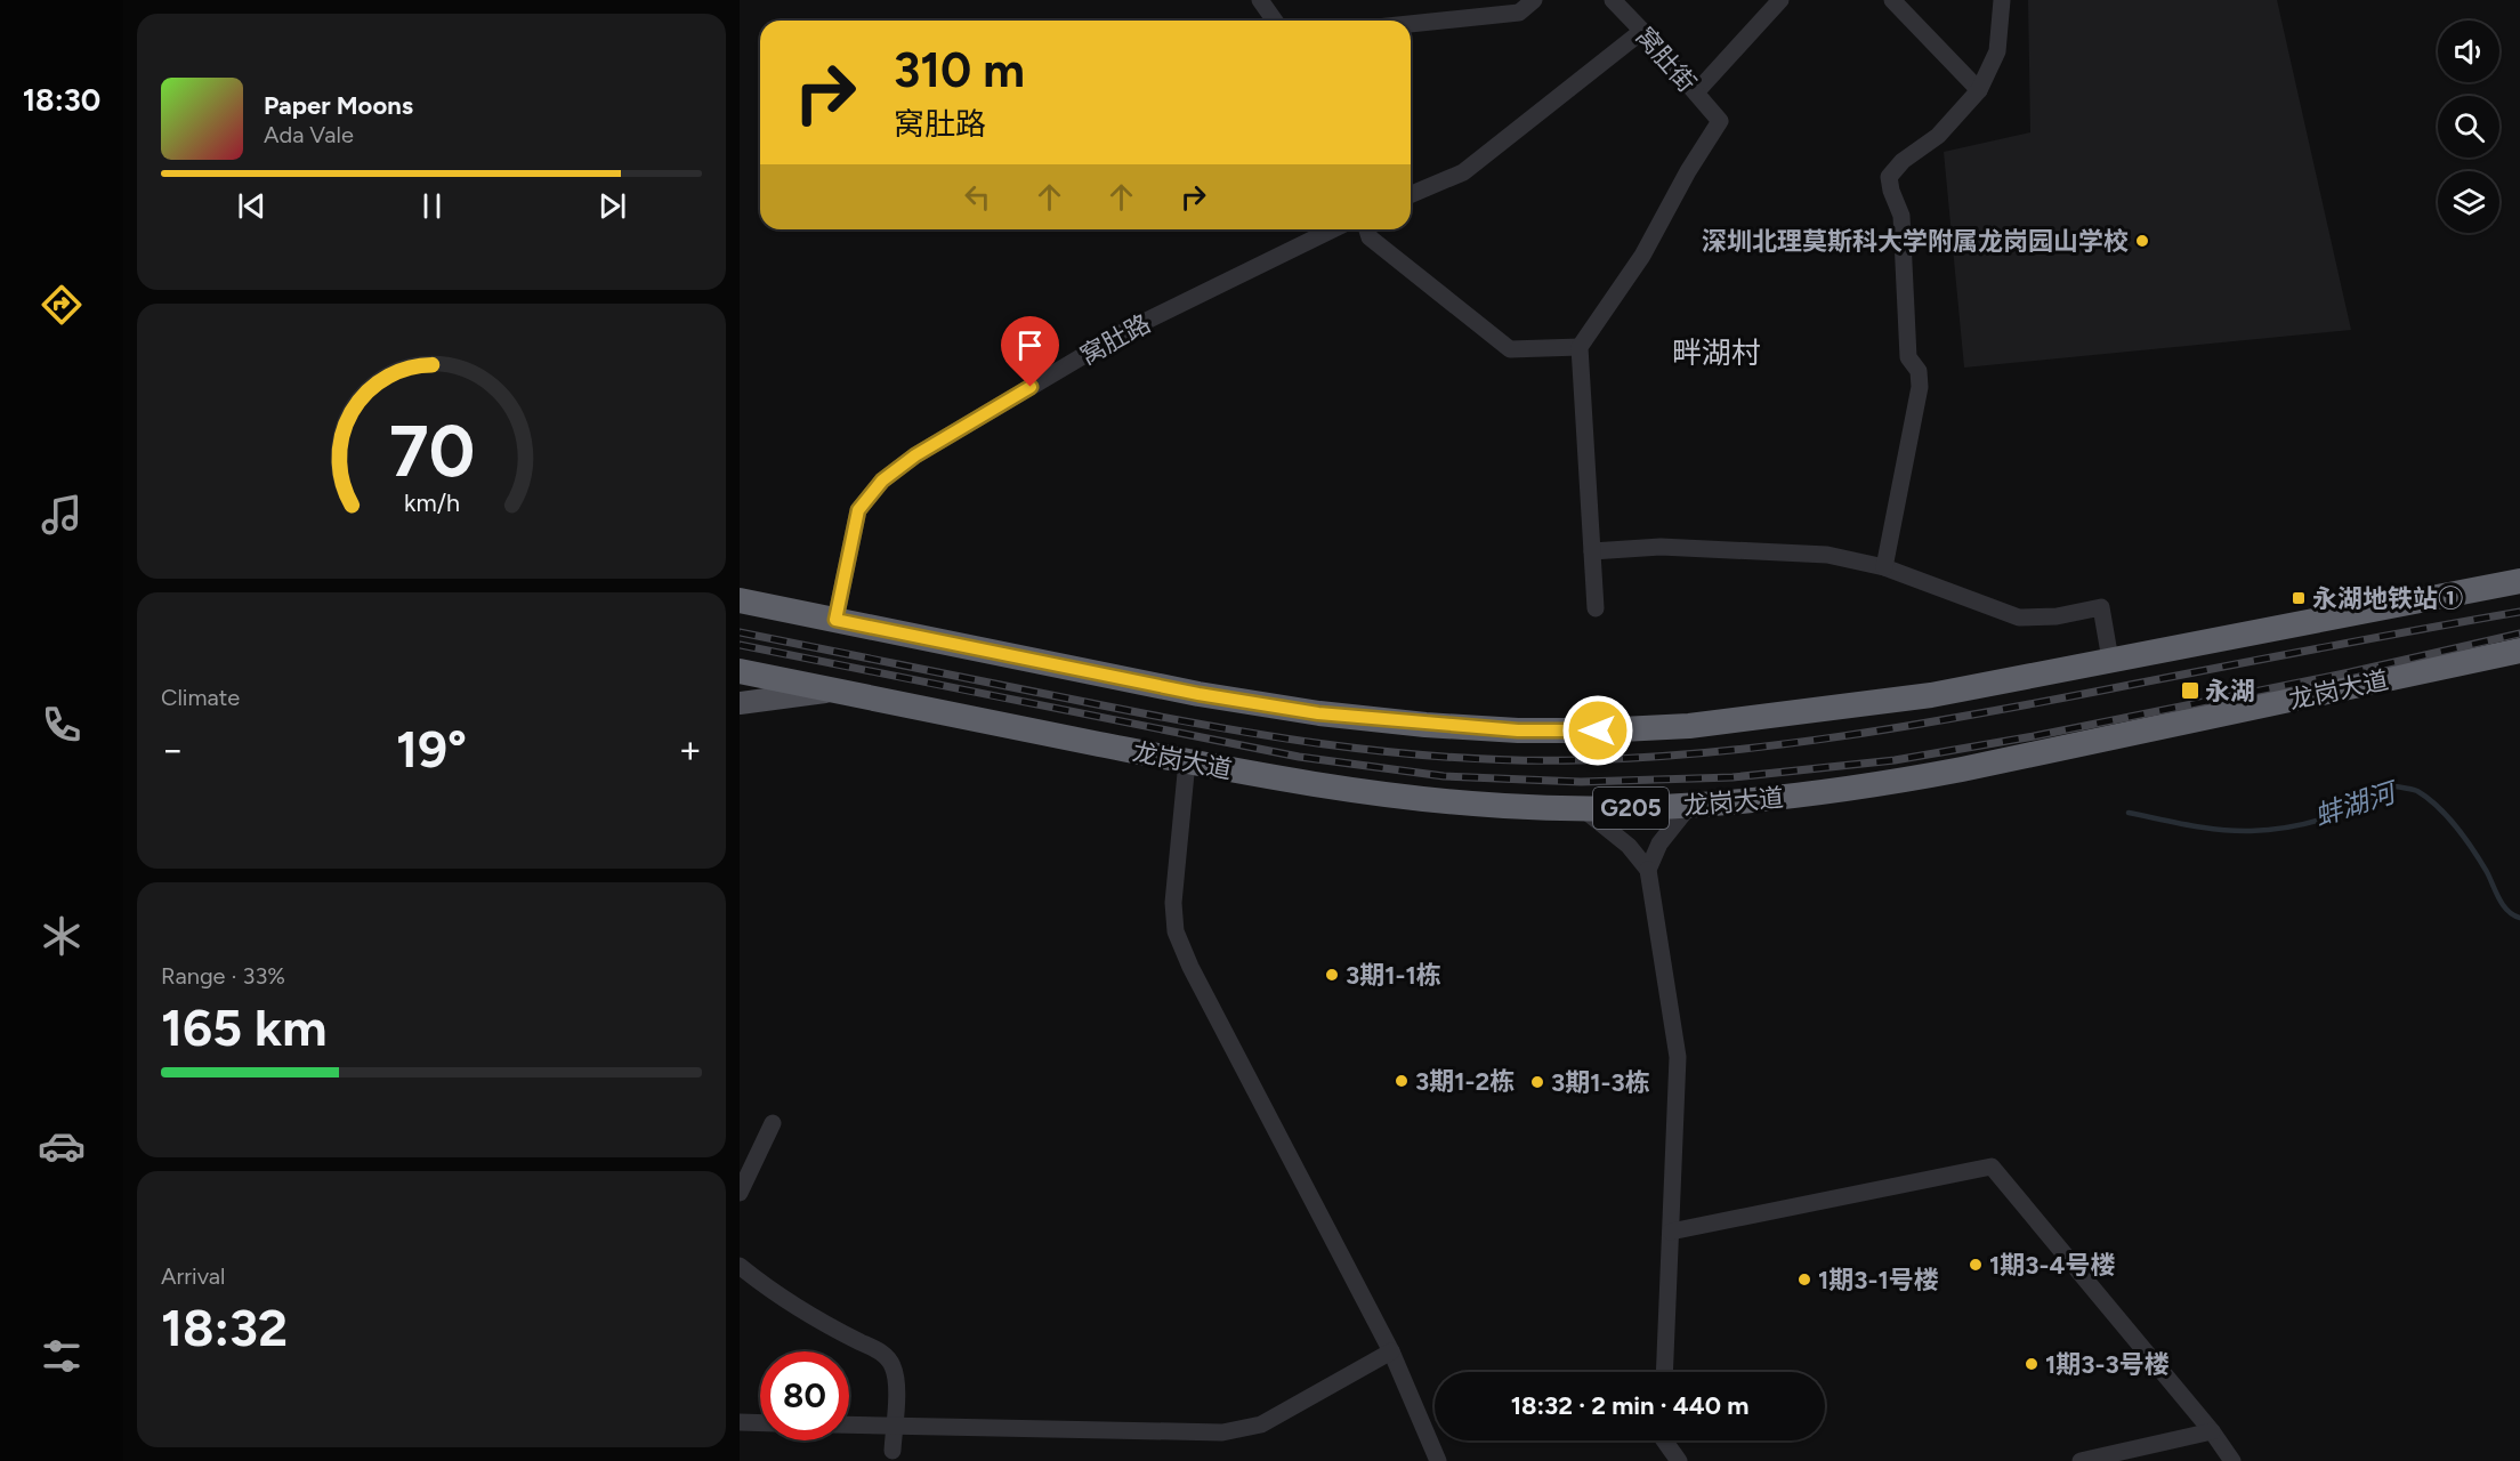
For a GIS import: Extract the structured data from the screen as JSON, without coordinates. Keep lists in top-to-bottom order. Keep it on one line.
{"streets":{"highway":["龙岗大道","G205"],"street":["窝肚街","窝肚路"]},"districts":["畔湖村"],"water":["蚌湖河"],"places":{"other":["深圳北理莫斯科大学附属龙岗园山学校","3期1-1栋","3期1-2栋","3期1-3栋","1期3-4号楼","1期3-1号楼","1期3-3号楼"],"transit":["永湖地铁站①","永湖"]},"page":{"tabs":"18:30","turn":["310 m","窝肚路"],"song":["Paper Moons","Ada Vale"],"tile":["Climate",["Range · 33%","165 km"],["Arrival","18:32"]],"heat":["−","19°","+"],"limit":"80","trip":"18:32 · 2 min · 440 m","gauge":["70","km/h"]}}
